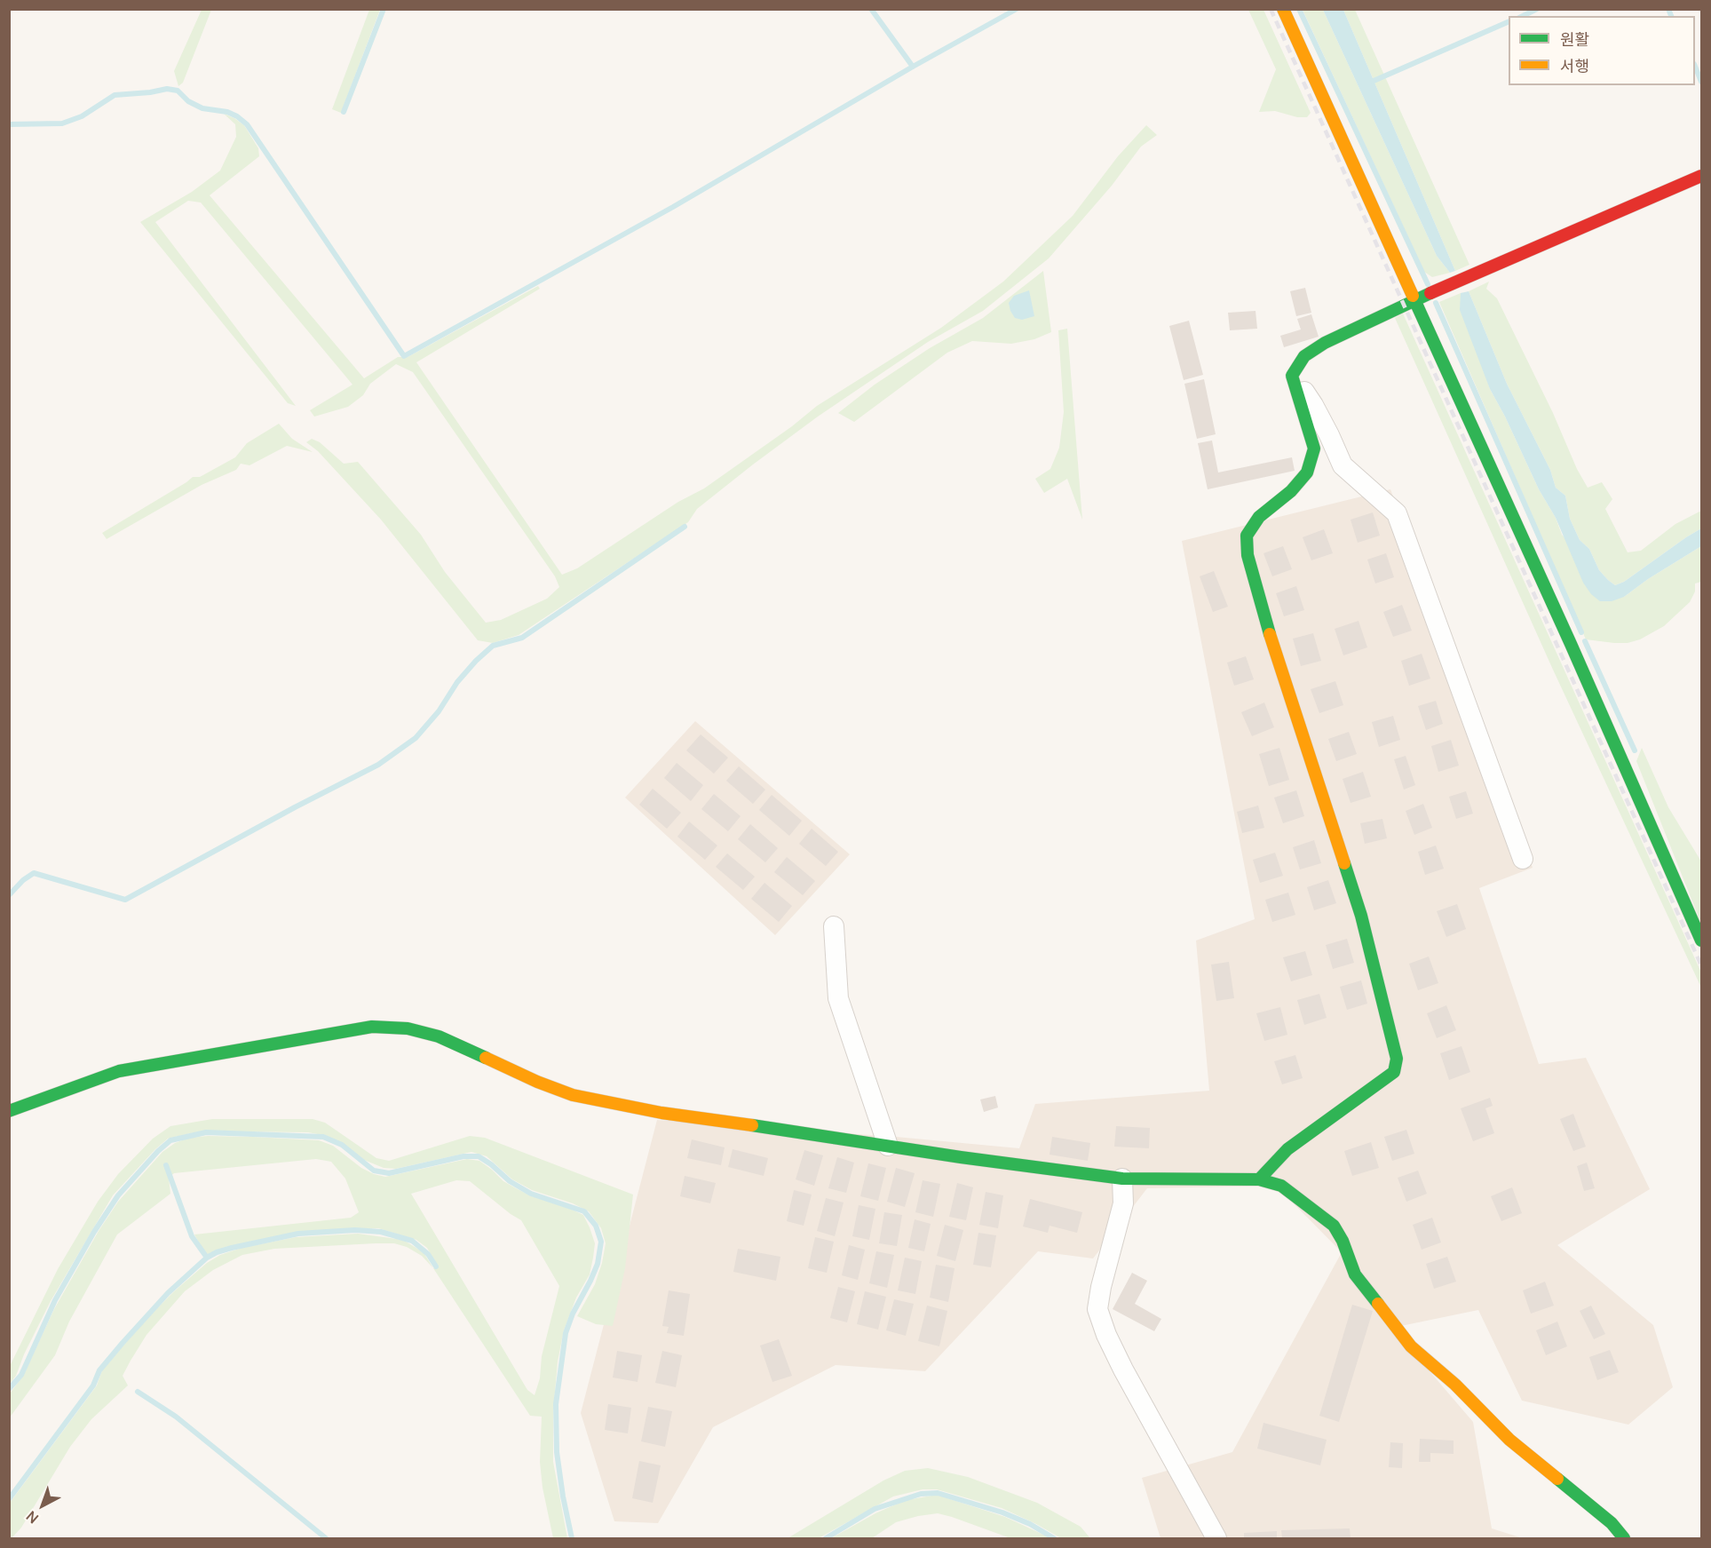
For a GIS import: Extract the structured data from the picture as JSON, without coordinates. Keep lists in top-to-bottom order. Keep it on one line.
{"legend":["원활","서행"],"north":"bottom left"}
